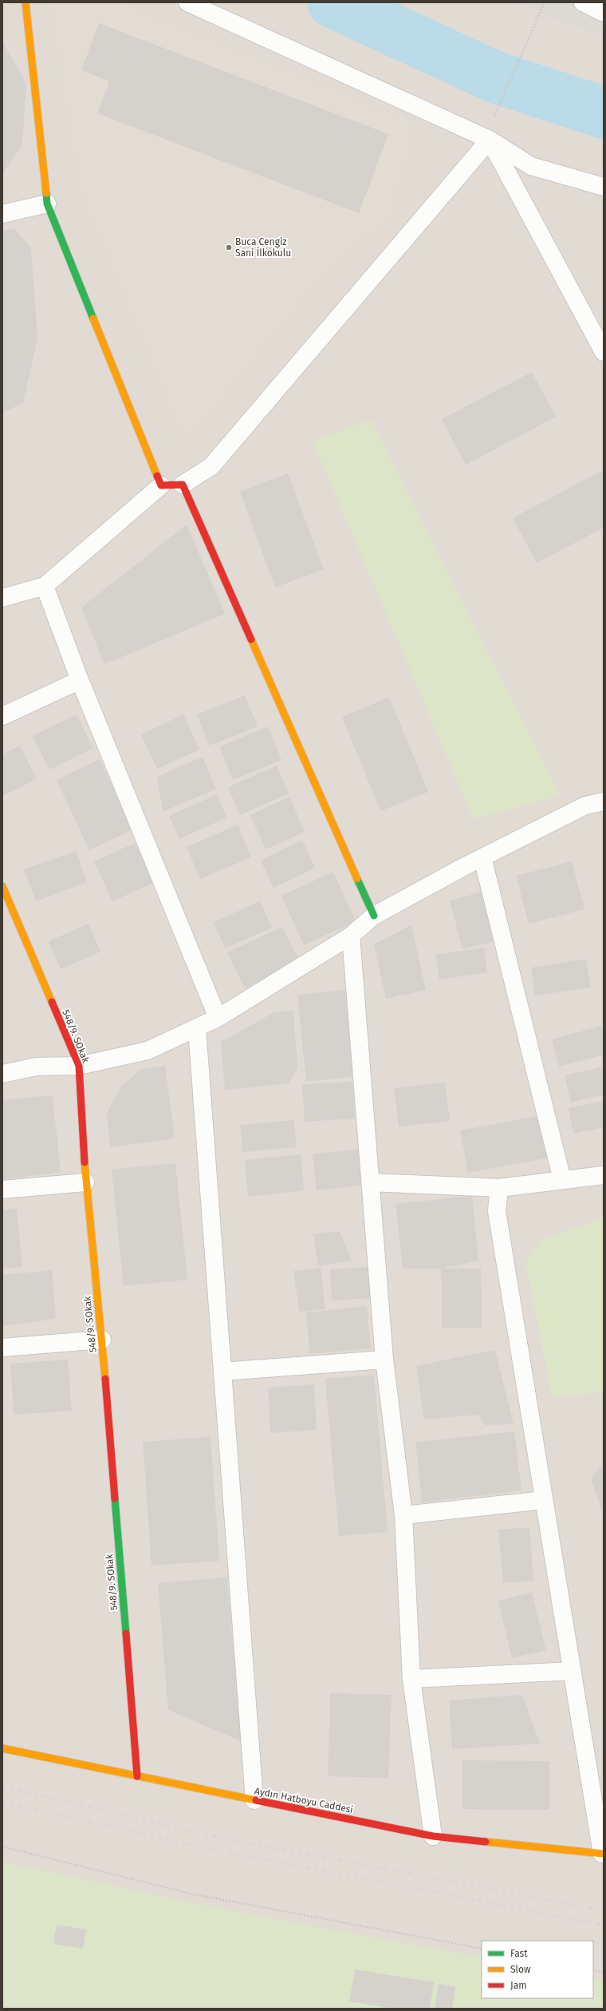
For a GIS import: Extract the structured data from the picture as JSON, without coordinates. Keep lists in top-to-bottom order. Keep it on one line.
{"streets":{"street":["548/9. SOkak","Aydın Hatboyu Caddesi"]},"crossings":[["548/9. SOkak","Aydın Hatboyu Caddesi"]],"places":["Buca Cengiz Sani İlkokulu"],"legend":["Fast","Slow","Jam"]}
